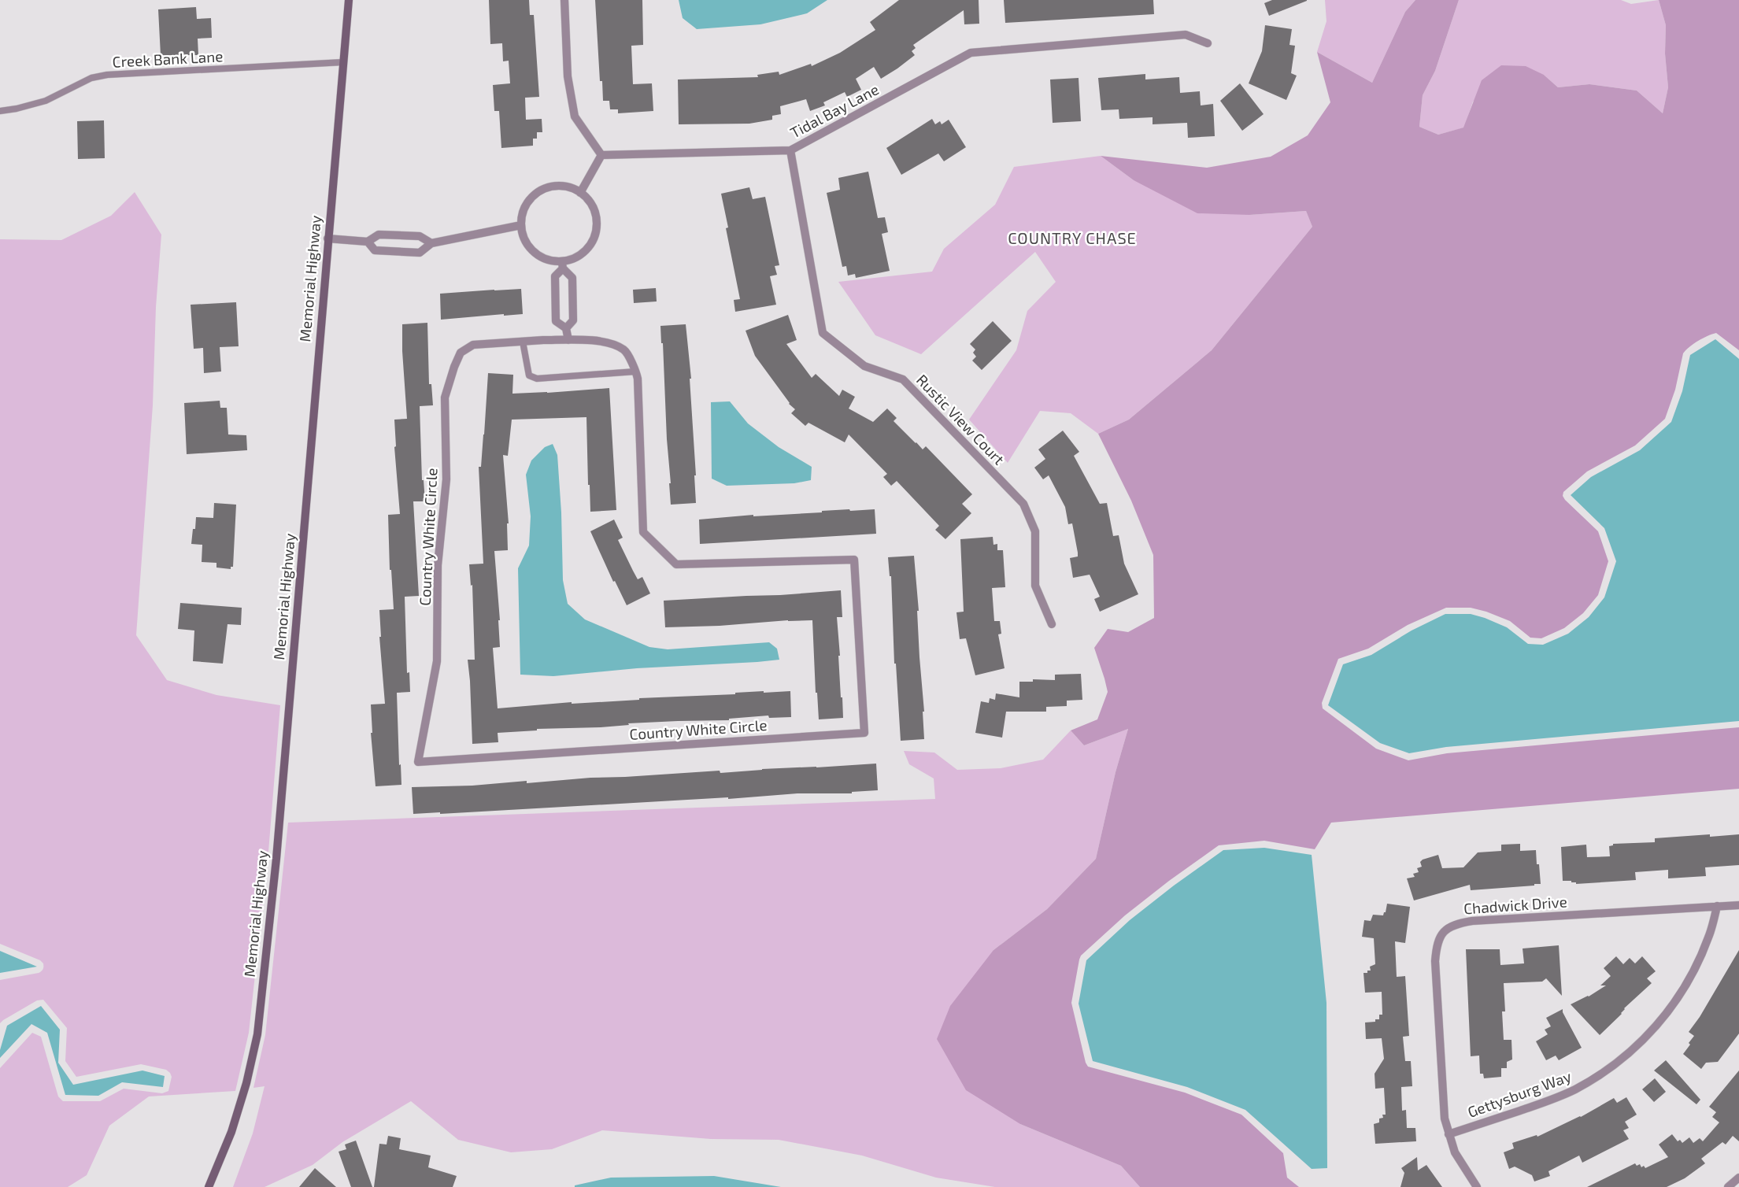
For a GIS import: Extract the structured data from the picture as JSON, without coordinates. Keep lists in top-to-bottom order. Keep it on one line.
{"streets":{"street":["Tidal Bay Lane","Memorial Highway","Rustic View Court","Country White Circle","Chadwick Drive","Gettysburg Way"],"lane":["Creek Bank Lane"]},"crossings":[["Creek Bank Lane","Memorial Highway"],["Tidal Bay Lane","Rustic View Court"],["Chadwick Drive","Gettysburg Way"]],"districts":["COUNTRY CHASE"]}
